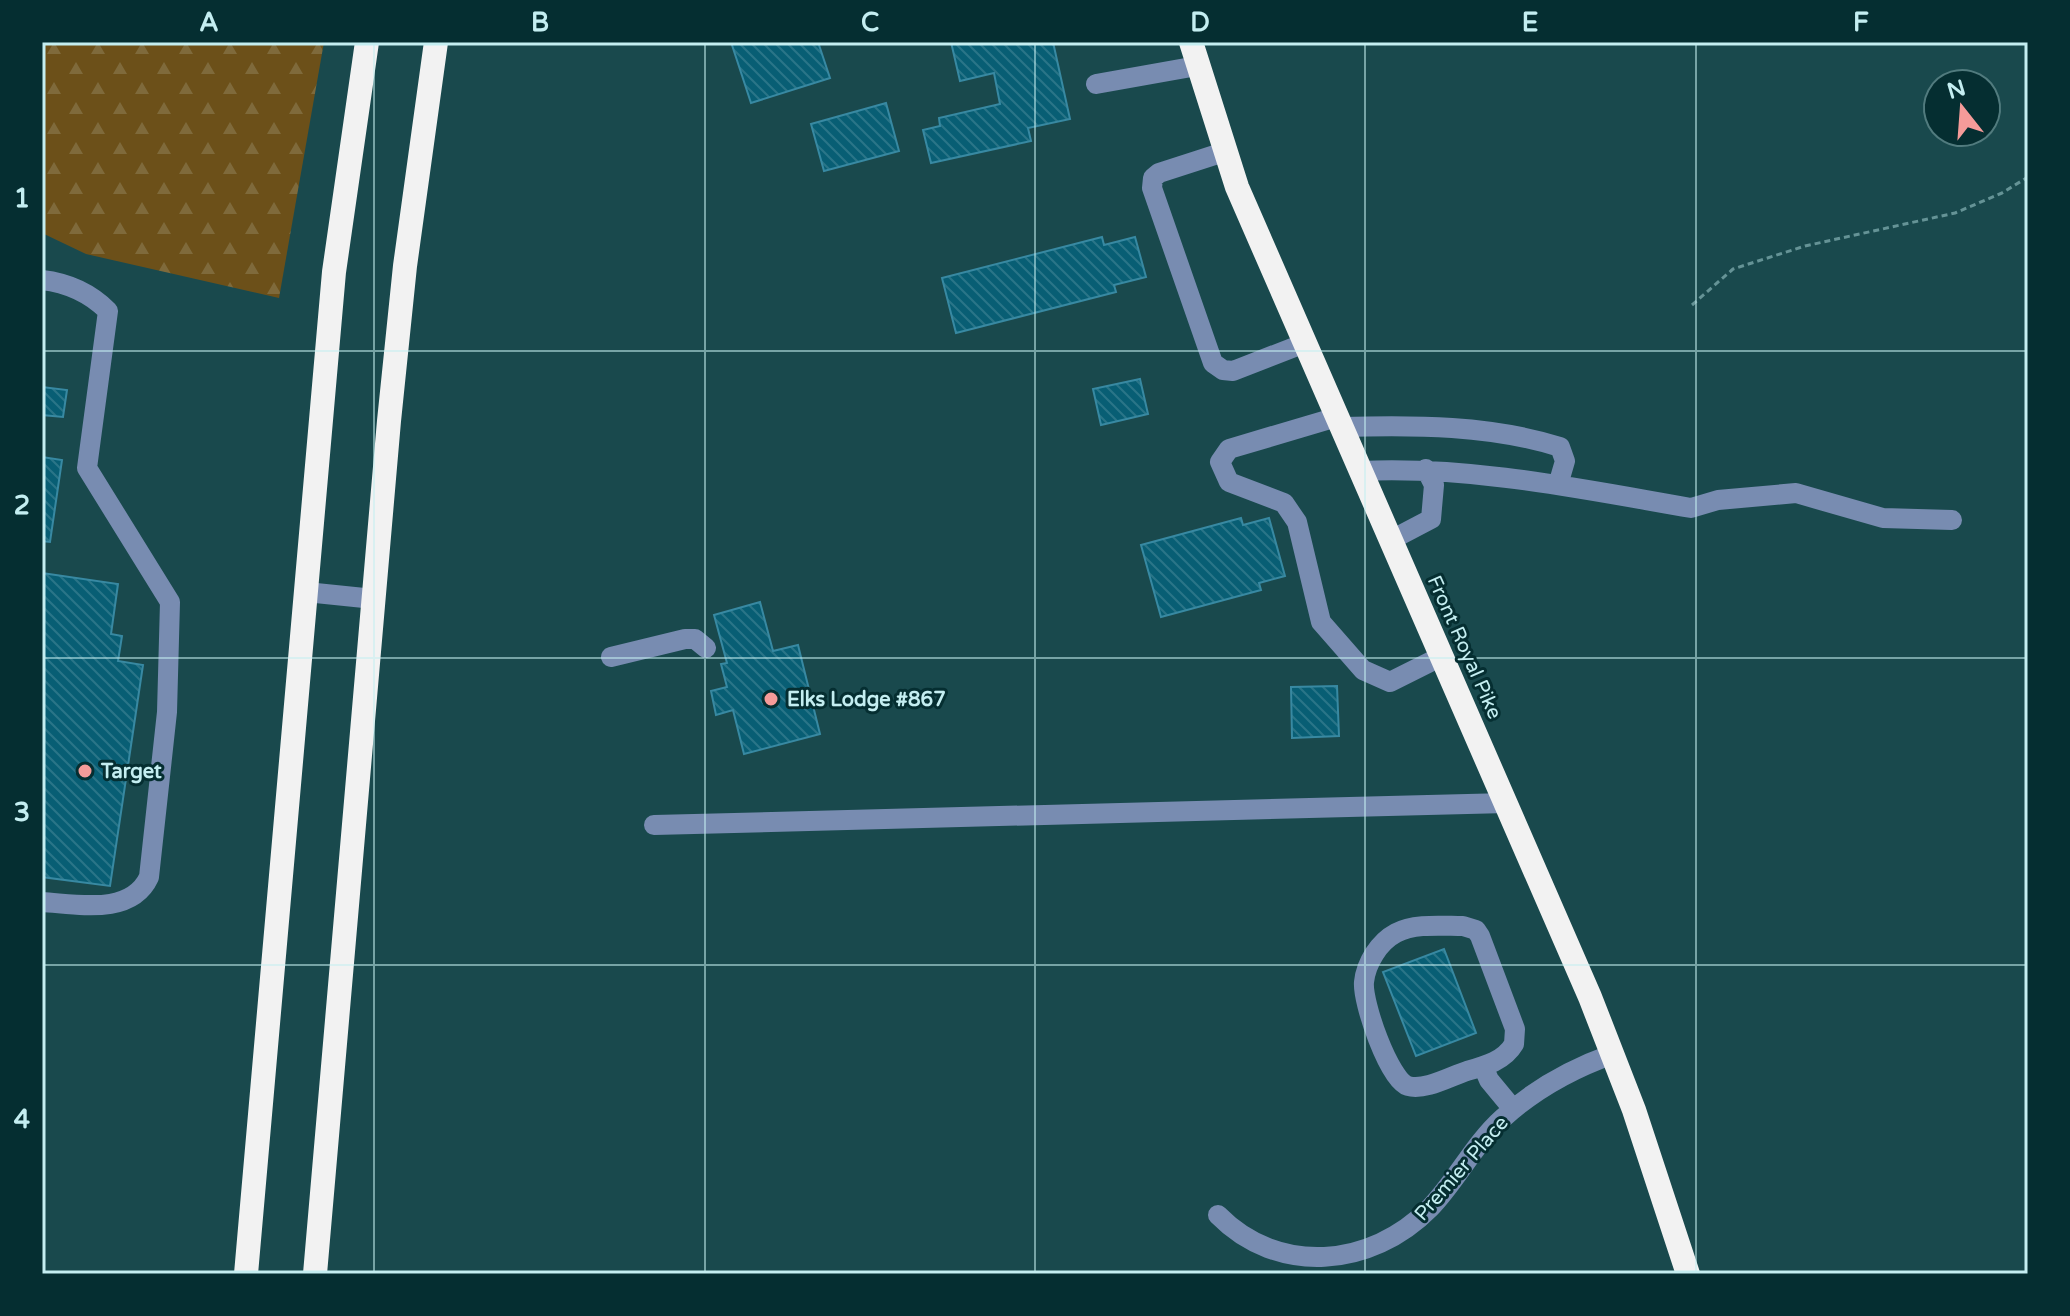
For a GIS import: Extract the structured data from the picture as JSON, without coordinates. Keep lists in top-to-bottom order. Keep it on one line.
{"streets":{"highway":["Front Royal Pike"],"street":["Premier Place"]},"crossings":[["Front Royal Pike","Premier Place"]],"places":["Elks Lodge #867","Target"],"north":"top","grid":{"columns":["A","B","C","D","E","F"],"rows":["1","2","3","4"]}}
